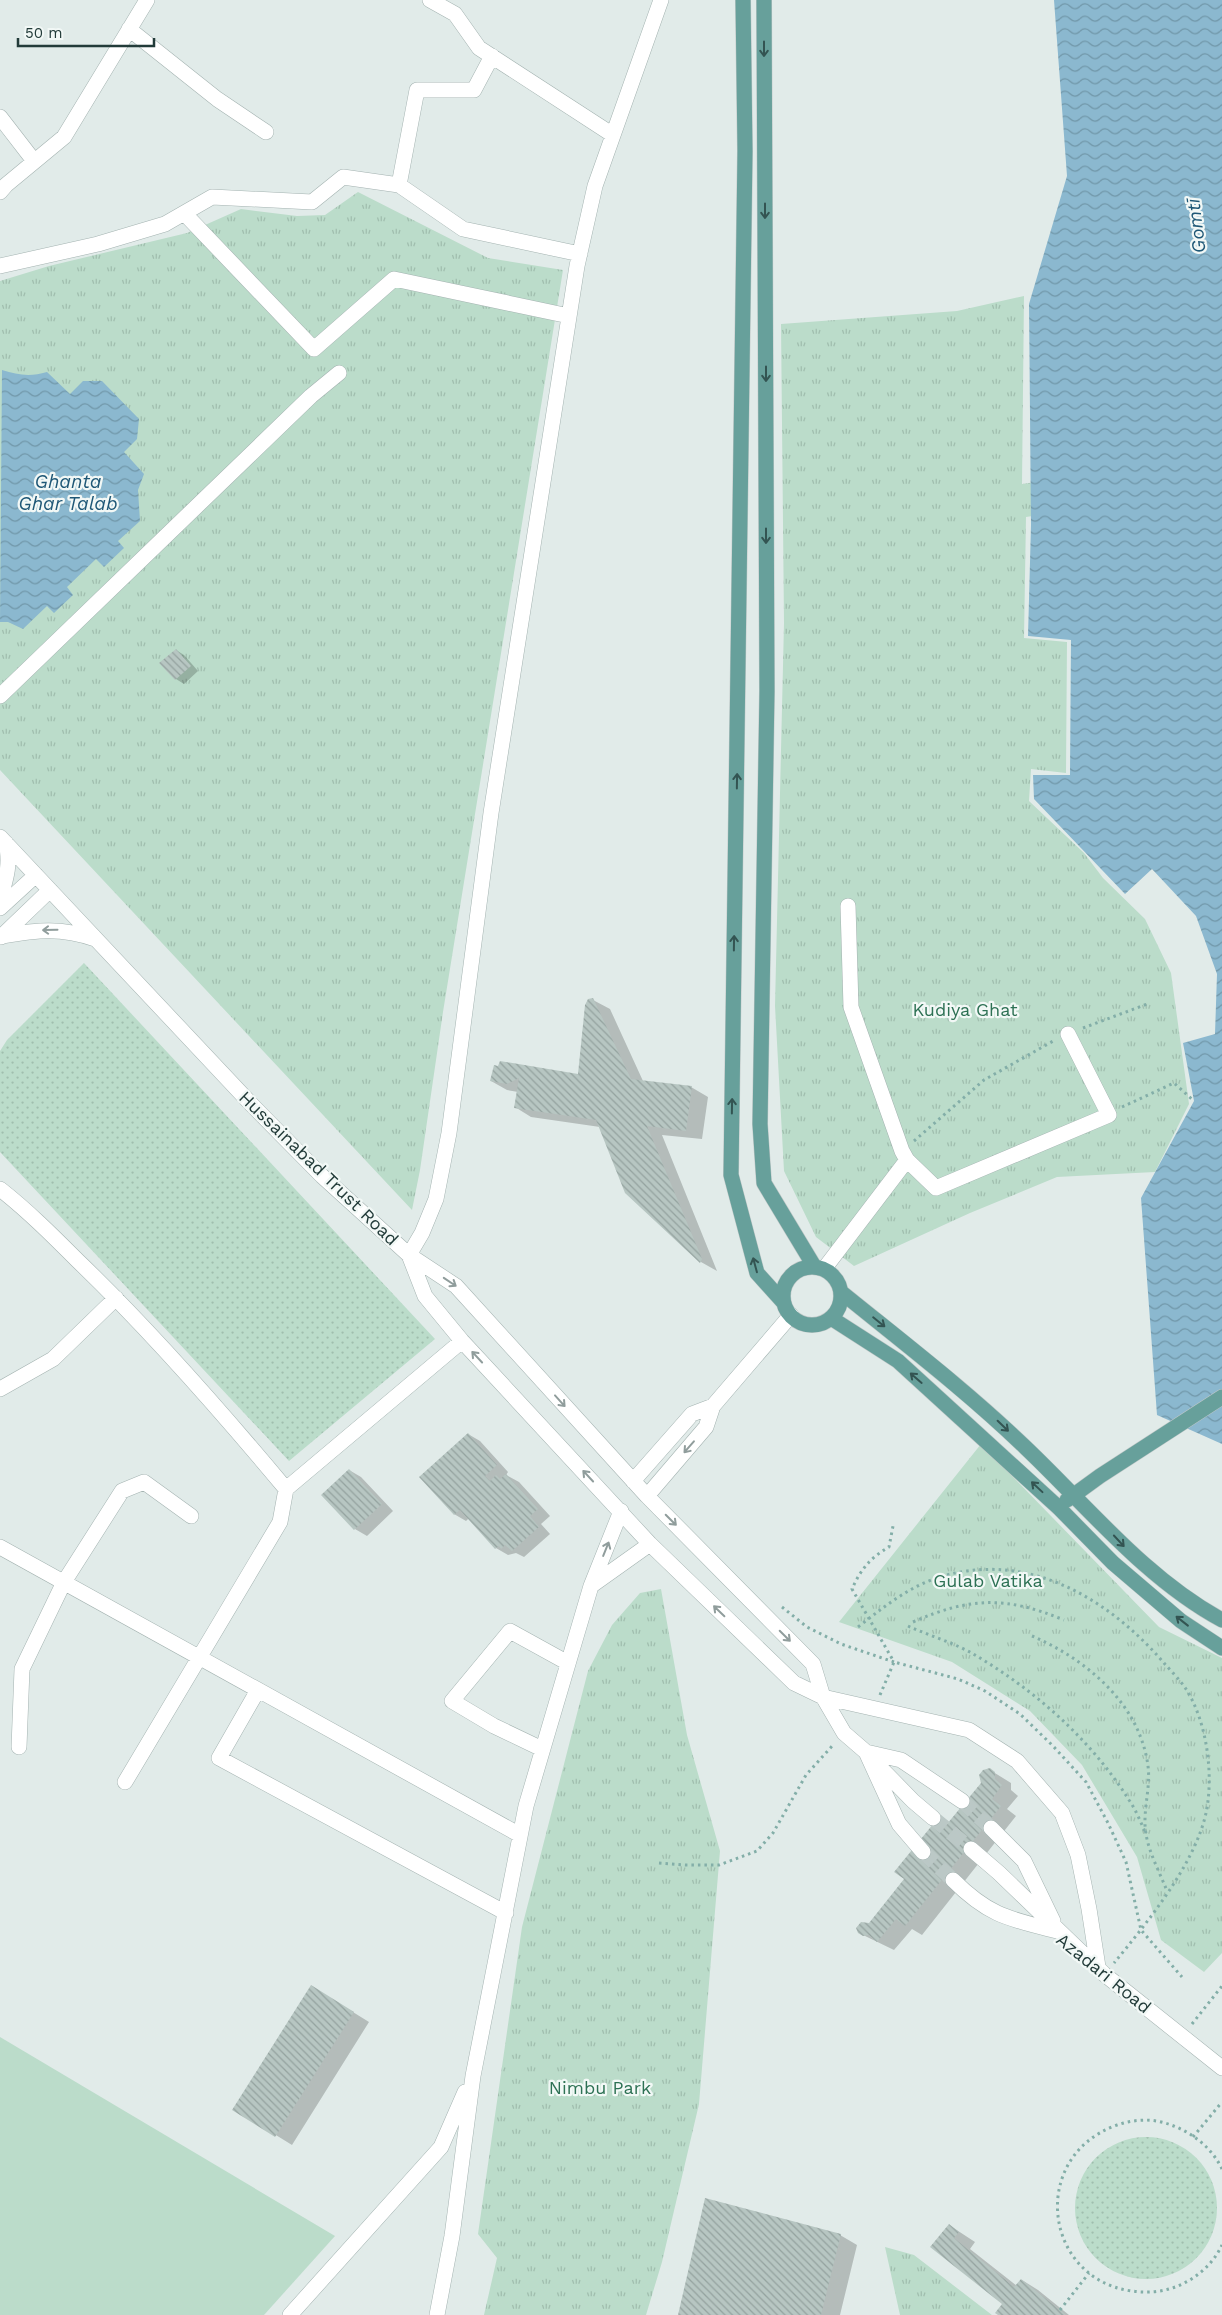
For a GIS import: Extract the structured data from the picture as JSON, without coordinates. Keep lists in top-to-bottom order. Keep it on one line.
{"streets":{"street":["Hussainabad Trust Road","Azadari Road"]},"crossings":[["Hussainabad Trust Road","Azadari Road"]],"water":["Gomtī","Ghanta Ghar Talab"],"parks":["Kudiya Ghat","Gulab Vatika","Nimbu Park"],"scale_bar":"50 m"}
